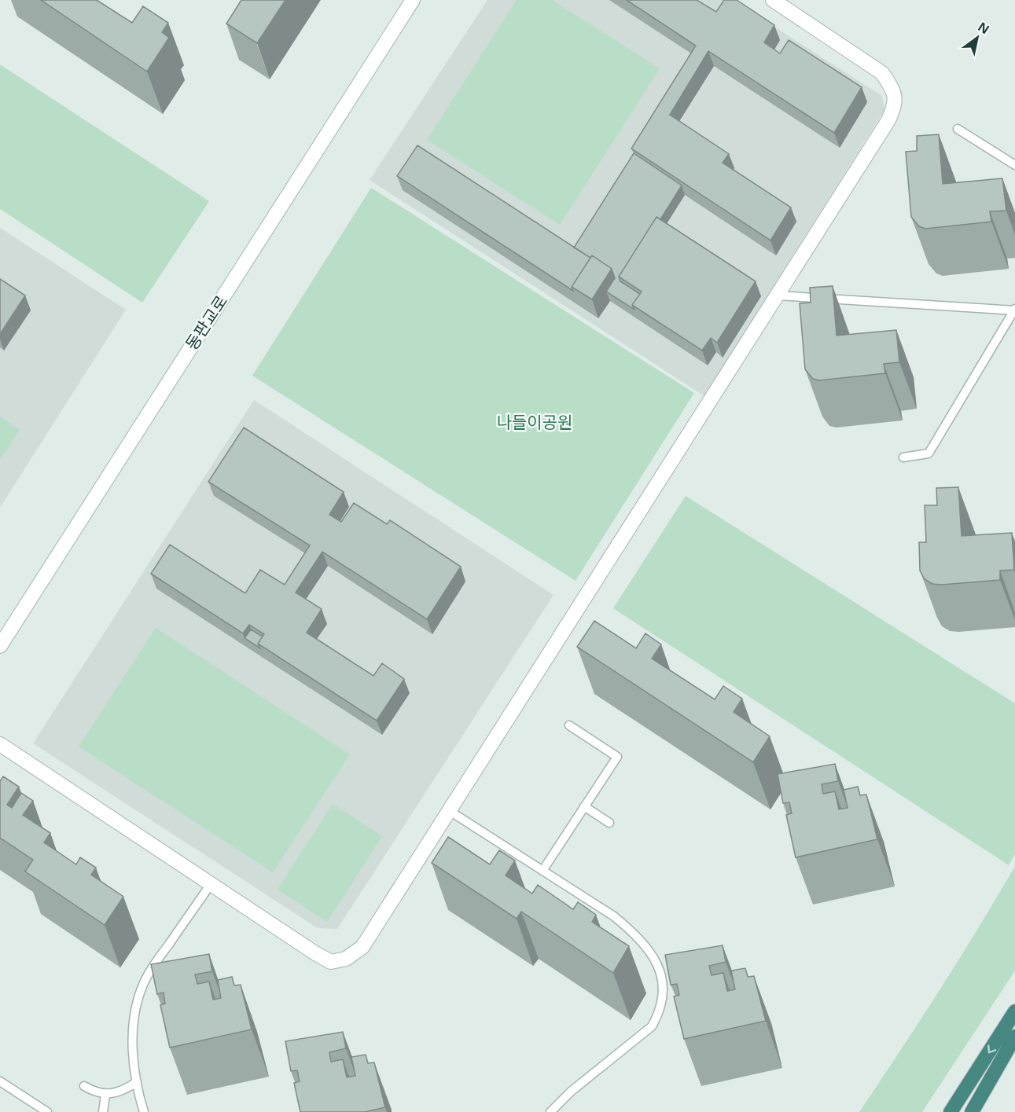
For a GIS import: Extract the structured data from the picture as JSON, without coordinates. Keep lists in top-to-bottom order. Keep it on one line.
{"streets":{"street":["동판교로"]},"parks":["나들이공원"],"north":"top right"}
